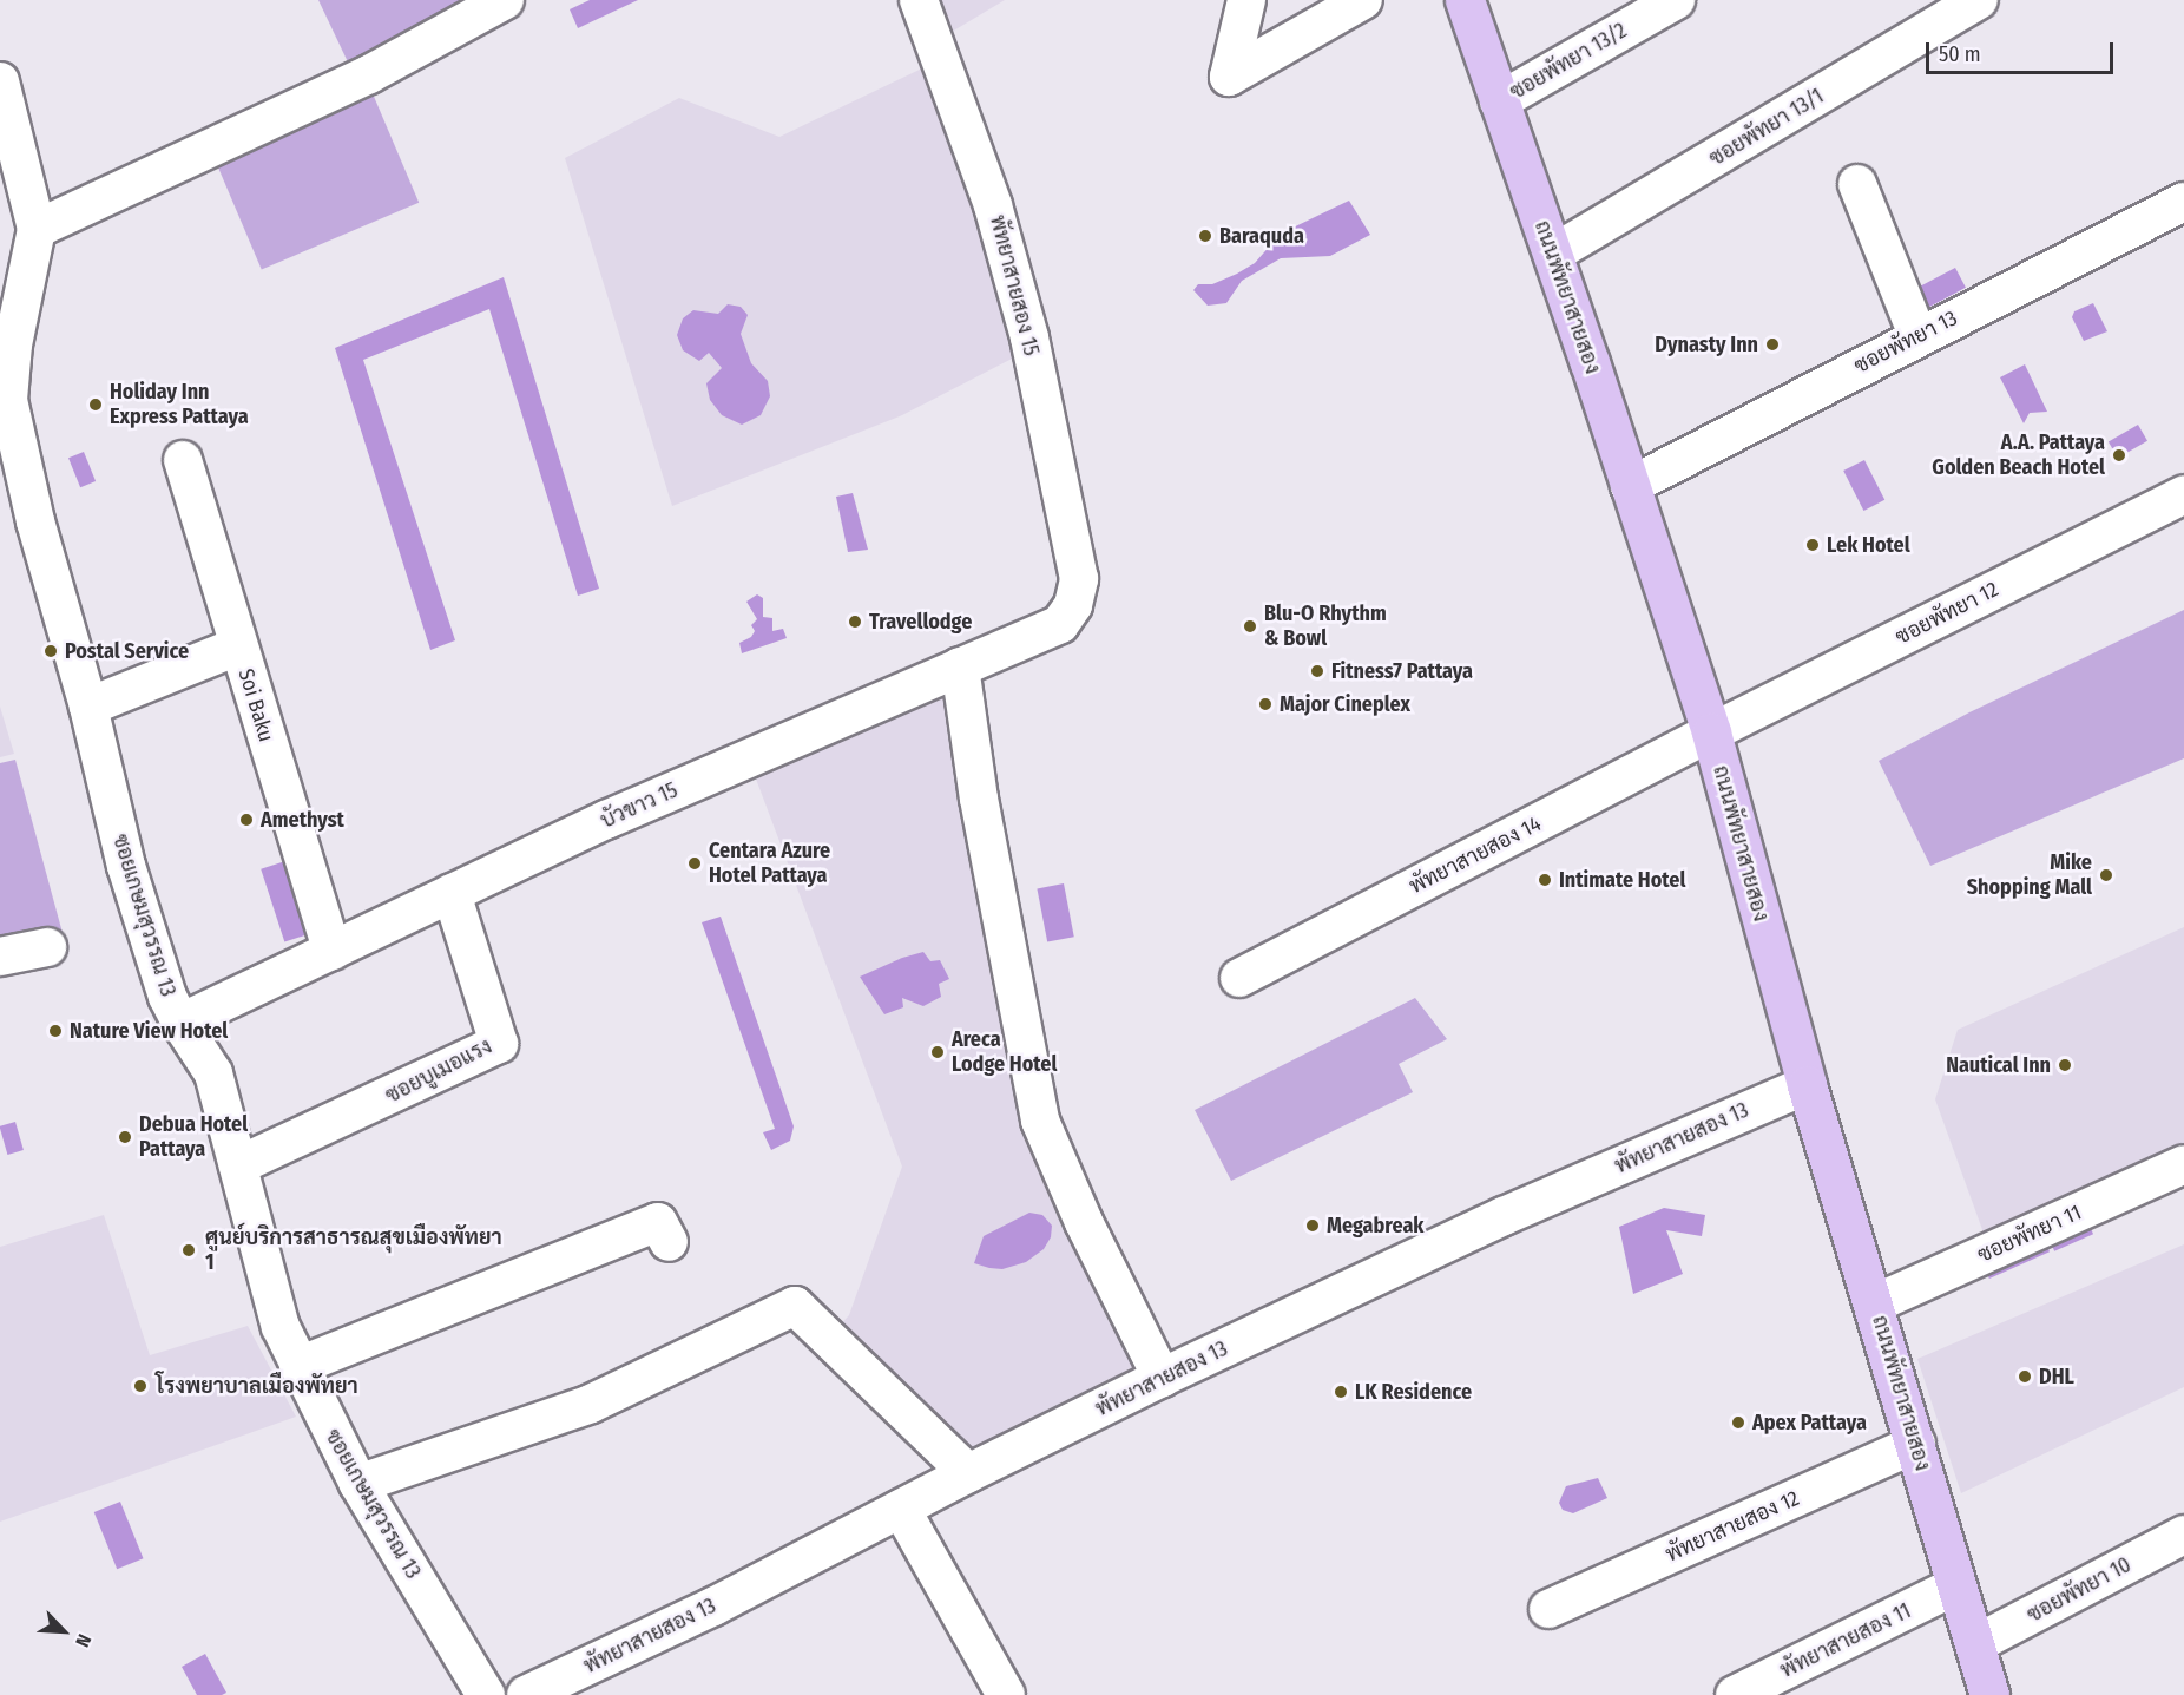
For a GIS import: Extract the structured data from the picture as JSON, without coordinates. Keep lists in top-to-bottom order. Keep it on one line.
{"streets":{"main road":["ถนนพัทยาสายสอง"],"street":["ซอยพัทยา 13/2","ซอยพัทยา 13/1","พัทยาสายสอง 15","ซอยพัทยา 13","ซอยพัทยา 12","Soi Baku","บัวขาว 15","พัทยาสายสอง 14","ซอยเกษมสุวรรณ 13","ซอยบูเมอแรง","พัทยาสายสอง 13","ซอยพัทยา 11","พัทยาสายสอง 12","ซอยพัทยา 10","พัทยาสายสอง 11"]},"crossings":[["ซอยพัทยา 13/2","ถนนพัทยาสายสอง"],["ซอยพัทยา 13/1","ถนนพัทยาสายสอง"],["พัทยาสายสอง 15","บัวขาว 15"],["ถนนพัทยาสายสอง","ซอยพัทยา 13"],["ถนนพัทยาสายสอง","ซอยพัทยา 12"],["ถนนพัทยาสายสอง","พัทยาสายสอง 14"],["ถนนพัทยาสายสอง","พัทยาสายสอง 13"],["ถนนพัทยาสายสอง","ซอยพัทยา 11"],["ถนนพัทยาสายสอง","พัทยาสายสอง 12"],["ถนนพัทยาสายสอง","ซอยพัทยา 10"],["ถนนพัทยาสายสอง","พัทยาสายสอง 11"],["ซอยพัทยา 12","พัทยาสายสอง 14"],["Soi Baku","บัวขาว 15"],["บัวขาว 15","ซอยเกษมสุวรรณ 13"],["บัวขาว 15","ซอยบูเมอแรง"],["ซอยเกษมสุวรรณ 13","ซอยบูเมอแรง"]],"places":["Baraquda","Dynasty Inn","Holiday Inn Express Pattaya","A.A. Pattaya Golden Beach Hotel","Lek Hotel","Travellodge","Blu-O Rhythm & Bowl","Postal Service","Fitness7 Pattaya","Major Cineplex","Amethyst","Centara Azure Hotel Pattaya","Mike Shopping Mall","Intimate Hotel","Nature View Hotel","Areca Lodge Hotel","Nautical Inn","Debua Hotel Pattaya","Megabreak","ศูนย์บริการสาธารณสุขเมืองพัทยา 1","DHL","โรงพยาบาลเมืองพัทยา","LK Residence","Apex Pattaya"],"scale_bar":"50 m","north":"bottom right"}
